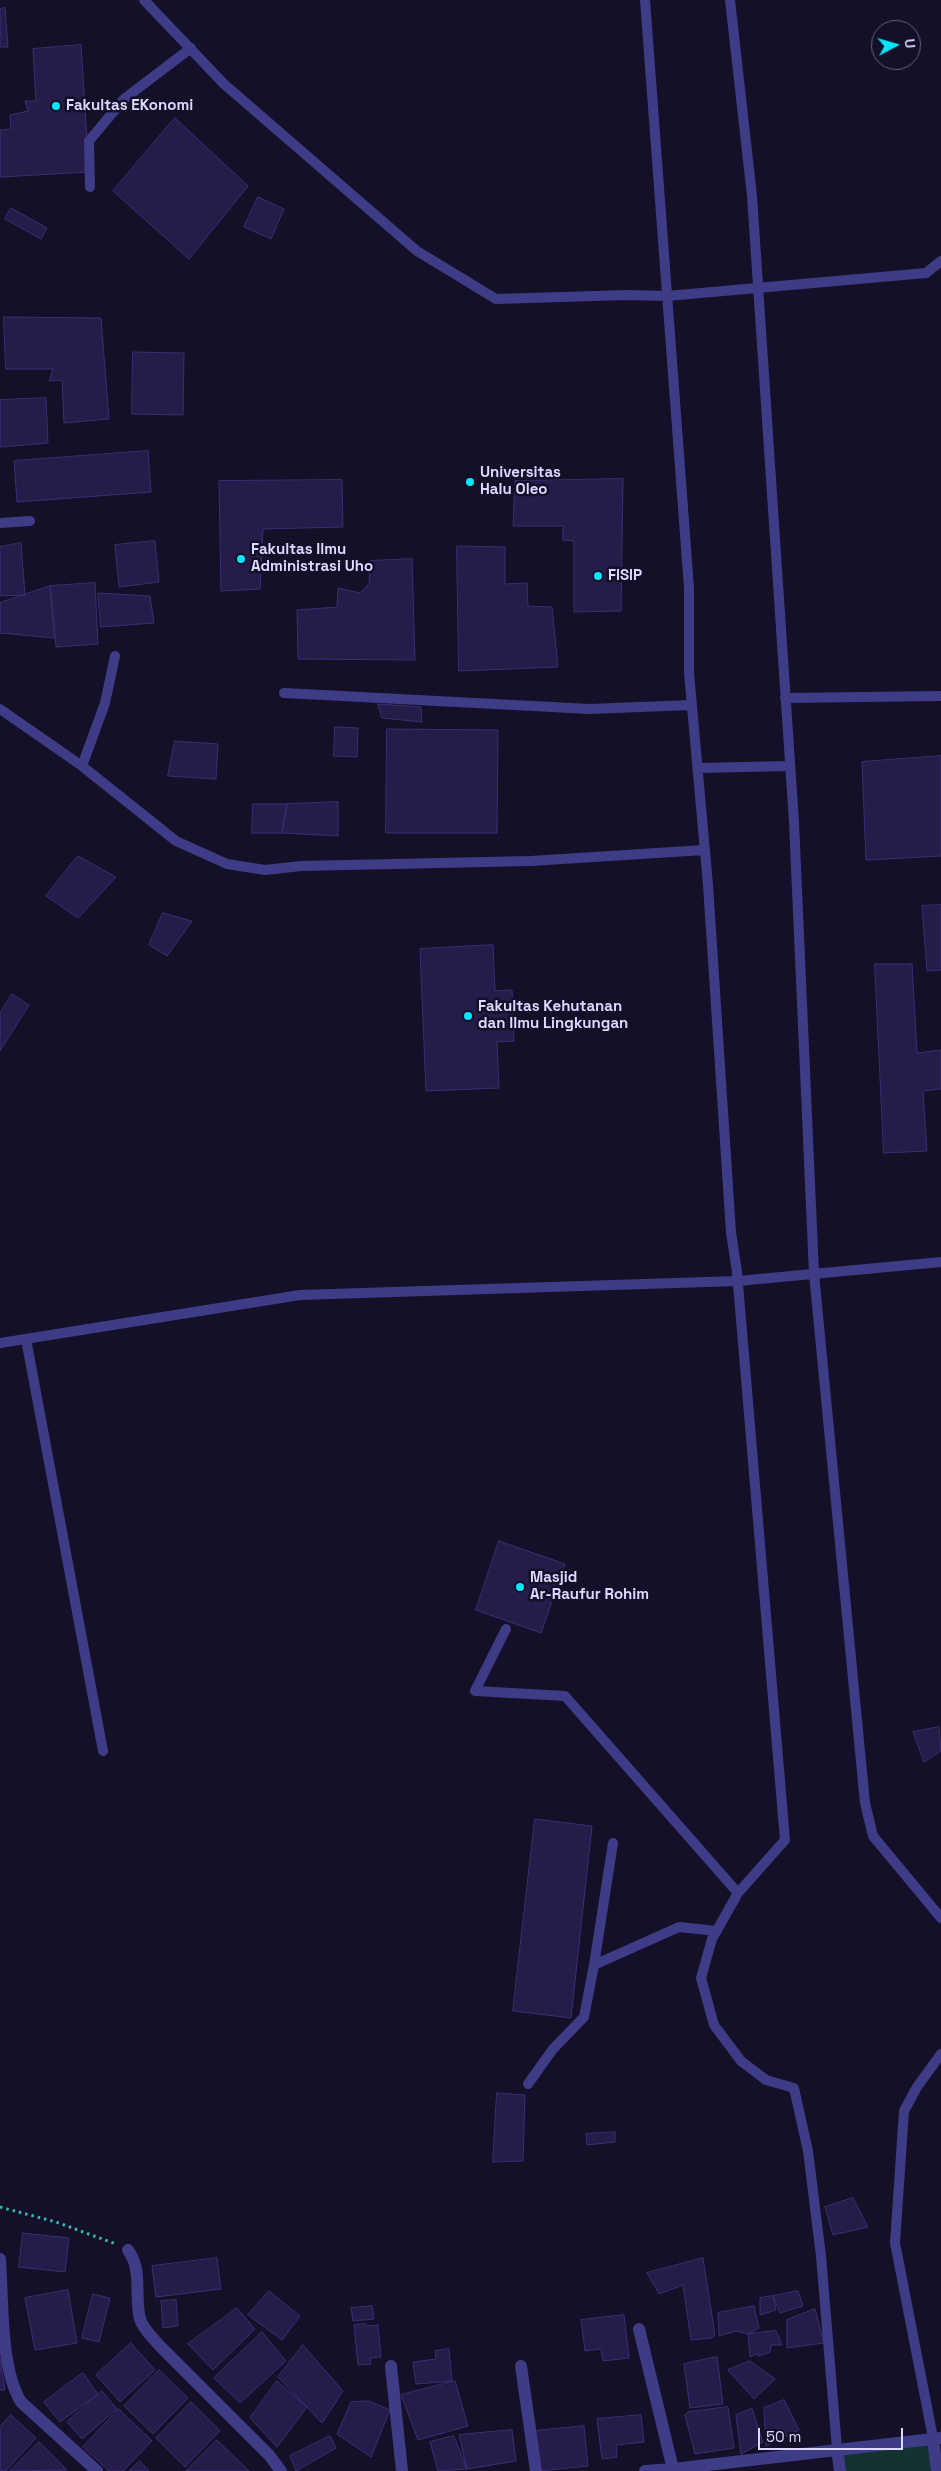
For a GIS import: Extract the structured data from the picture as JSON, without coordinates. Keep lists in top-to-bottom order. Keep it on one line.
{"places":["Fakultas EKonomi","Universitas Halu Oleo","Fakultas Ilmu Administrasi Uho","FISIP","Fakultas Kehutanan dan Ilmu Lingkungan","Masjid Ar-Raufur Rohim"],"scale_bar":"50 m","north":"right"}
